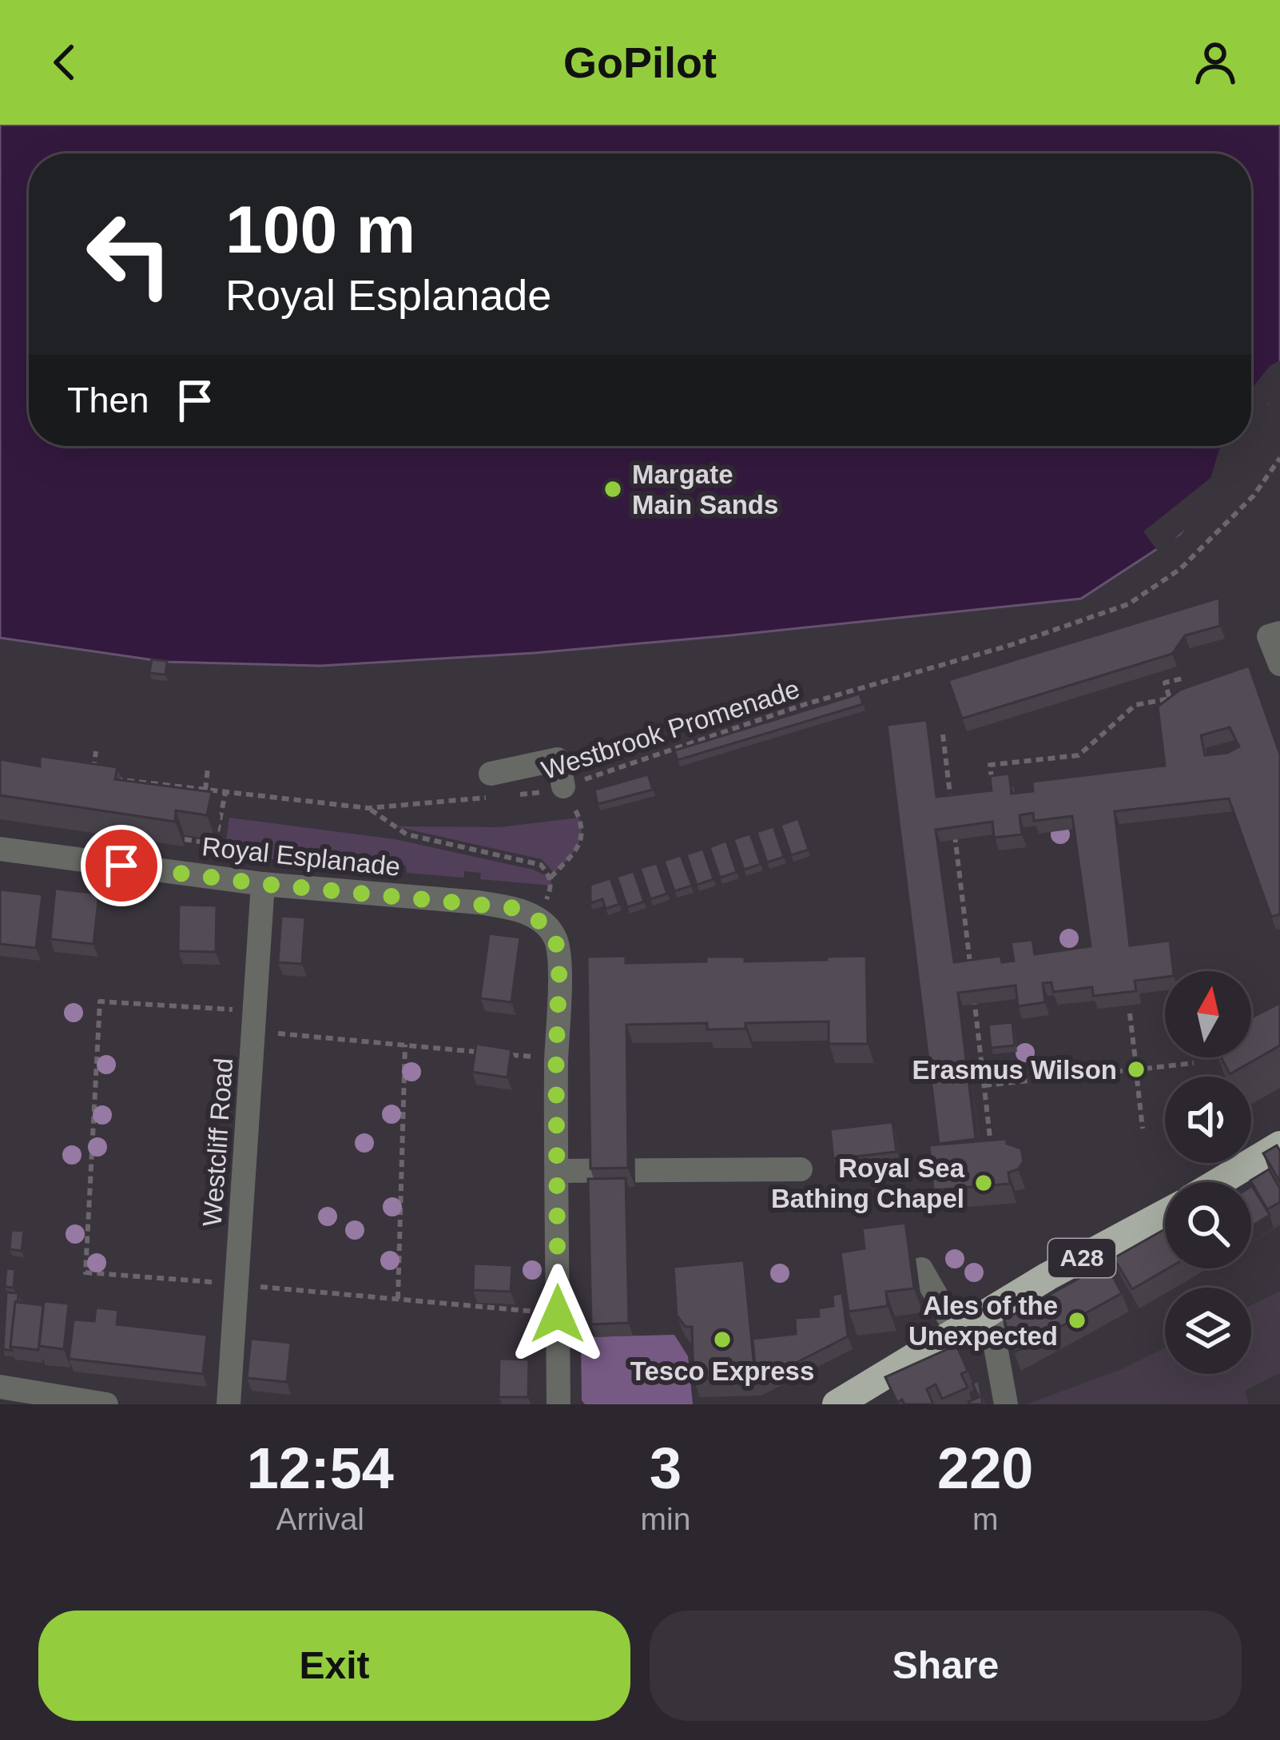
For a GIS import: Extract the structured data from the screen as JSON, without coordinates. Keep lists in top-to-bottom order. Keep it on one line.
{"streets":{"highway":["A28"],"street":["Royal Esplanade","Westcliff Road"],"path":["Westbrook Promenade"]},"crossings":[["Royal Esplanade","Westcliff Road"]],"places":["Margate Main Sands","Erasmus Wilson","Royal Sea Bathing Chapel","Ales of the Unexpected","Tesco Express"],"north":"top","page":{"header":"GoPilot","turn":["100 m","Royal Esplanade"],"then":"Then","eta":["12:54","Arrival","3","min","220","m"],"buttons":["Exit","Share"]}}
